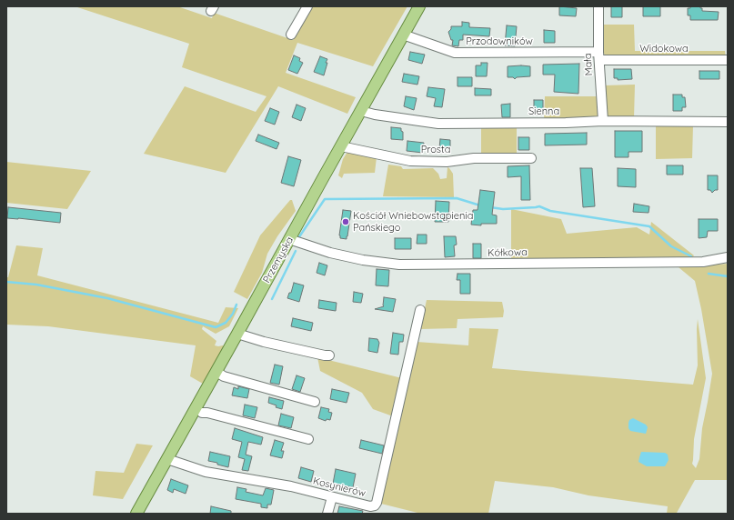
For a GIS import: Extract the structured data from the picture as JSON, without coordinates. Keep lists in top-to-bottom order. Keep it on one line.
{"streets":{"main road":["Przemyska"],"street":["Przodowników","Widokowa","Mała","Sienna","Prosta","Kółkowa","Kosynierów"]},"crossings":[["Przodowników","Widokowa"],["Przodowników","Mała"],["Przodowników","Przemyska"],["Widokowa","Mała"],["Mała","Sienna"],["Sienna","Przemyska"],["Prosta","Przemyska"],["Kółkowa","Przemyska"],["Przemyska","Kosynierów"]],"places":["Kościół Wniebowstąpienia Pańskiego"]}
